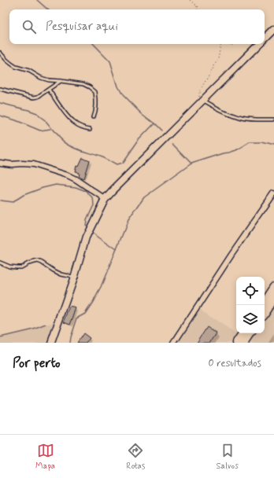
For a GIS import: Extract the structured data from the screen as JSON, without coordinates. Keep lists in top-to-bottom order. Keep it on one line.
{"page":{"search":"Pesquisar aqui","heading":["Por perto","0 resultados"],"nav":["Mapa","Rotas","Salvos"]}}
